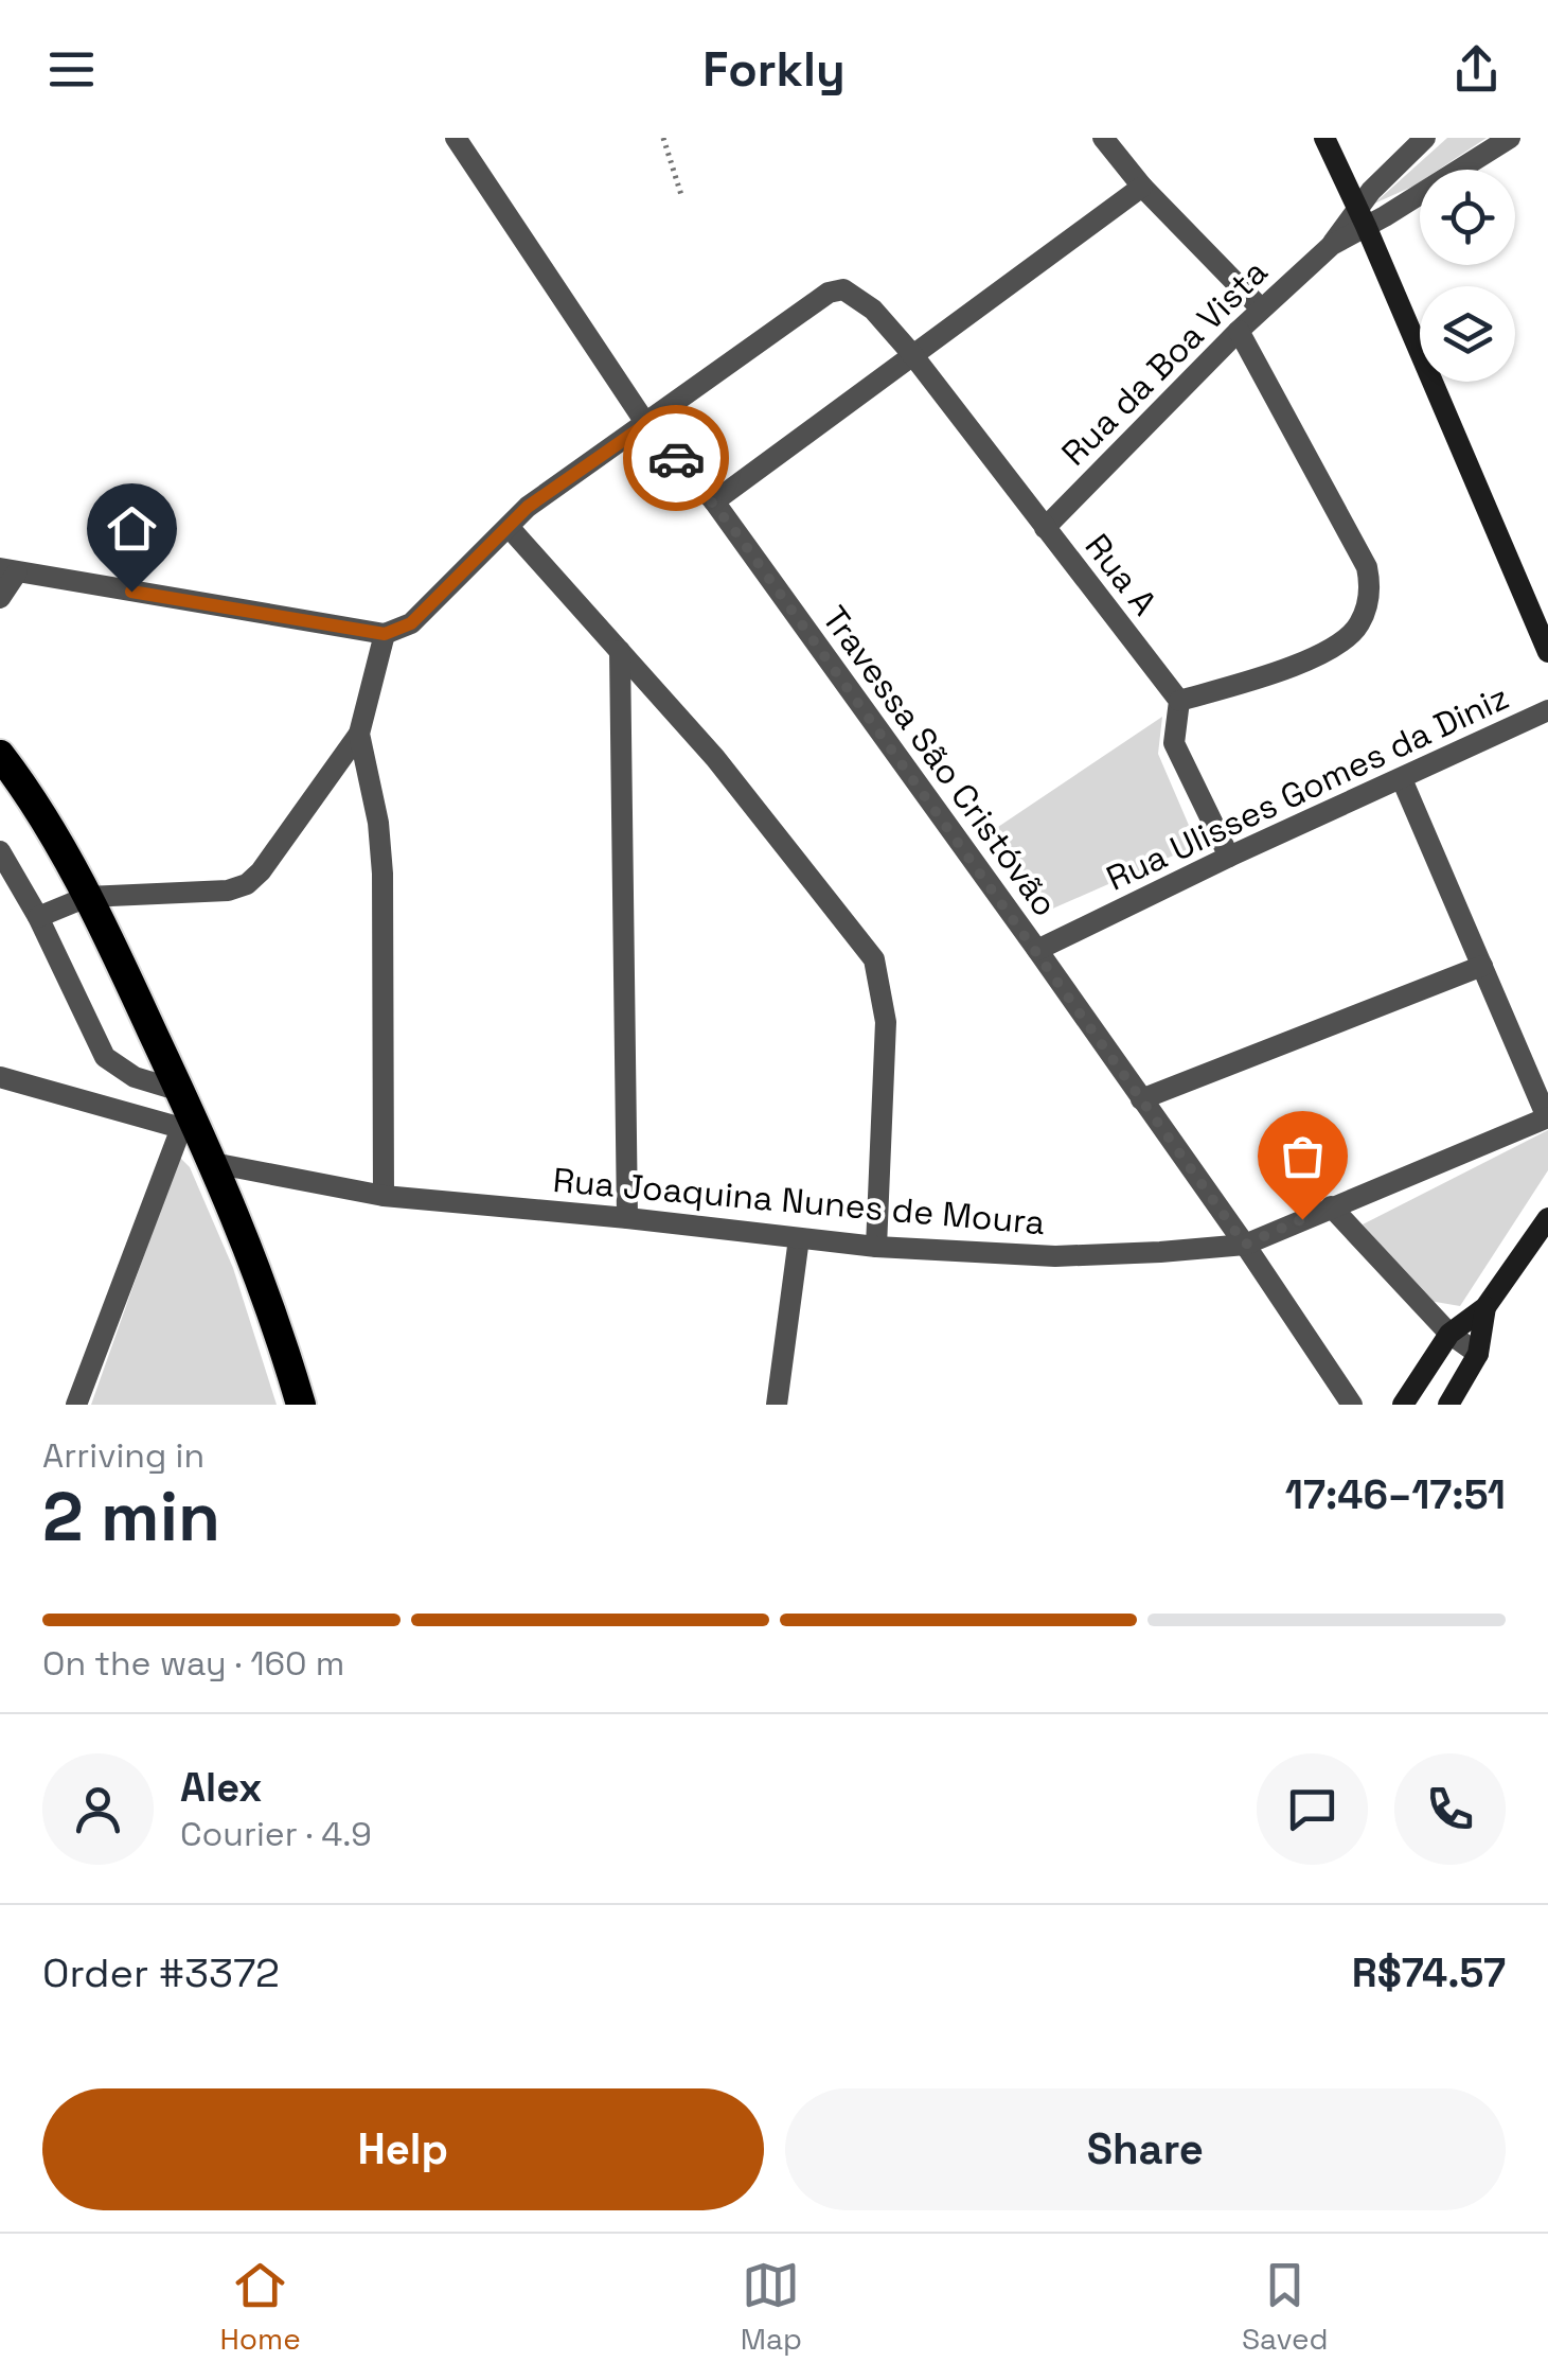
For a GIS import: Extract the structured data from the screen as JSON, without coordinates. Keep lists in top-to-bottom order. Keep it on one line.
{"streets":{"street":["Rua da Boa Vista","Rua A","Travessa São Cristóvão","Rua Ulisses Gomes da Diniz","Rua Joaquina Nunes de Moura"]},"crossings":[["Rua da Boa Vista","Rua A"],["Rua A","Travessa São Cristóvão"],["Travessa São Cristóvão","Rua Ulisses Gomes da Diniz"],["Travessa São Cristóvão","Rua Joaquina Nunes de Moura"]],"page":{"header":"Forkly","heading":["2 min","Arriving in","17:46–17:51"],"panel":["Alex","Courier · 4.9","Order #3372","R$74.57"],"bar":"On the way · 160 m","buttons":["Help","Share"],"tabs":["Home","Map","Saved"]}}
